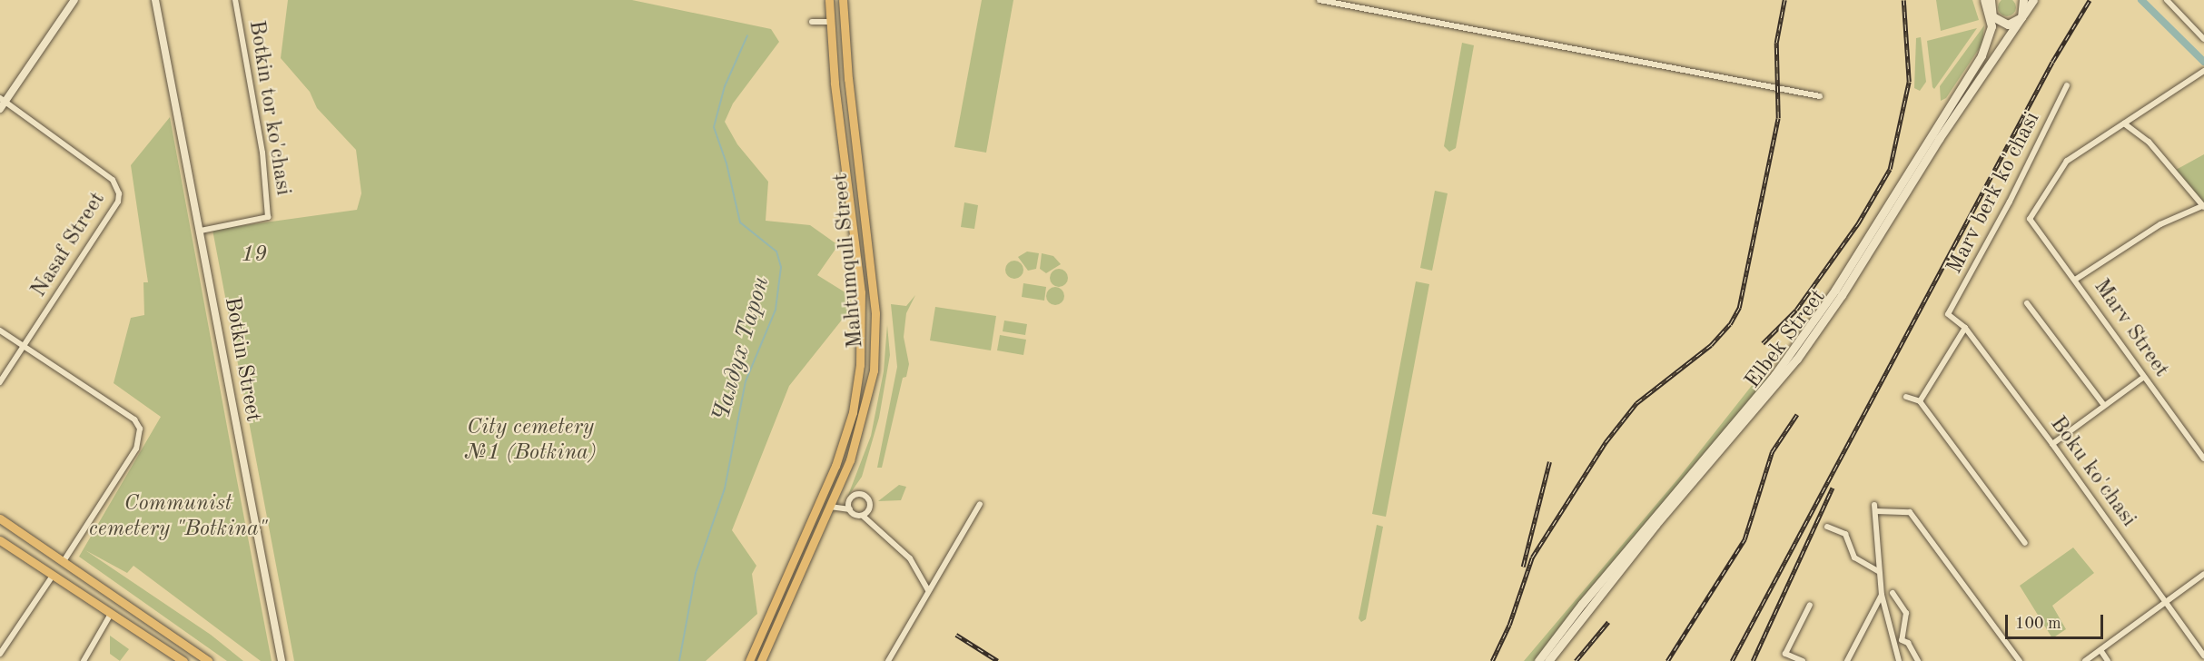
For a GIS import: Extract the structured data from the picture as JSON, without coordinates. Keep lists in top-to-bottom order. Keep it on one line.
{"streets":{"main road":["Mahtumquli Street","Elbek Street"],"street":["Botkin tor ko'chasi","Marv berk ko'chasi","Nasaf Street","Marv Street","Botkin Street","Boku ko'chasi"]},"crossings":[["Botkin tor ko'chasi","Botkin Street"],["Marv berk ko'chasi","Boku ko'chasi"]],"water":["Чалдух Тарон"],"parks":["19","City cemetery №1 (Botkina)","Communist cemetery \"Botkina\""],"scale_bar":"100 m"}
